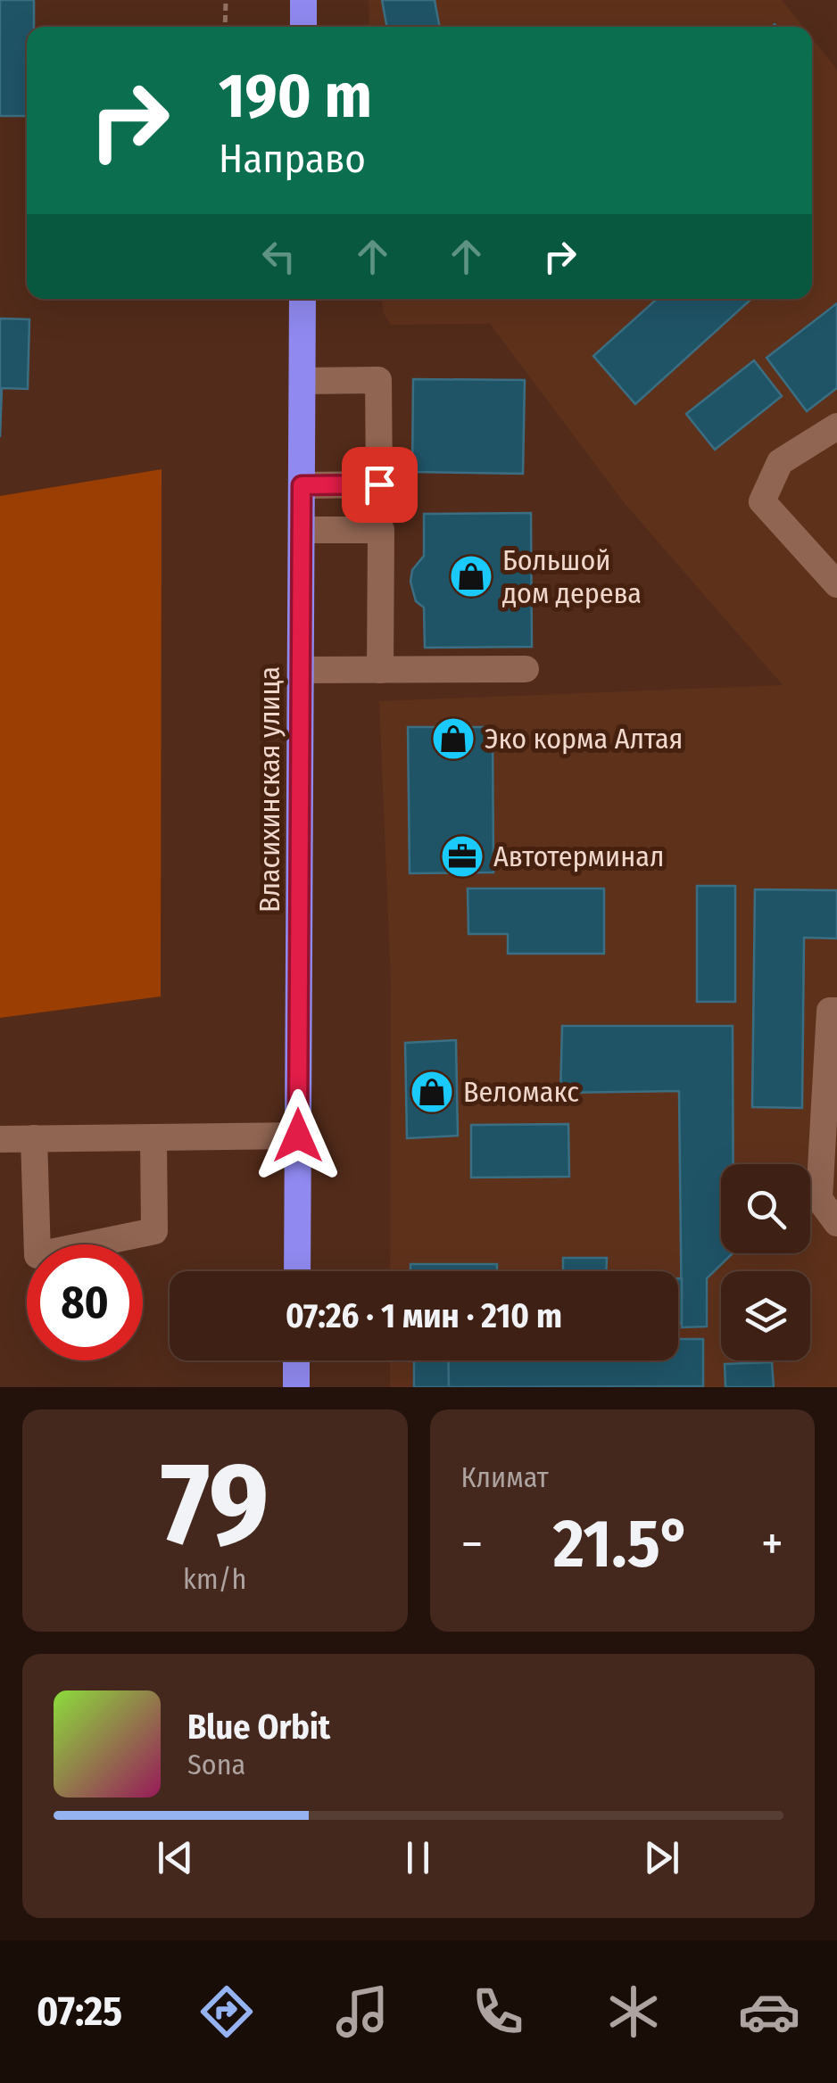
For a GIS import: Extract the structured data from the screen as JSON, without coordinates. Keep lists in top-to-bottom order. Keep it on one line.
{"streets":{"highway":["Власихинская улица"]},"places":{"shop":["Большой дом дерева","Эко корма Алтая","Веломакс"],"office":["Автотерминал"]},"page":{"turn":["190 m","Направо"],"limit":"80","trip":"07:26 · 1 мин · 210 m","tile":[["79","km/h"],"Климат"],"heat":["−","21.5°","+"],"song":["Blue Orbit","Sona"],"tabs":"07:25"}}
